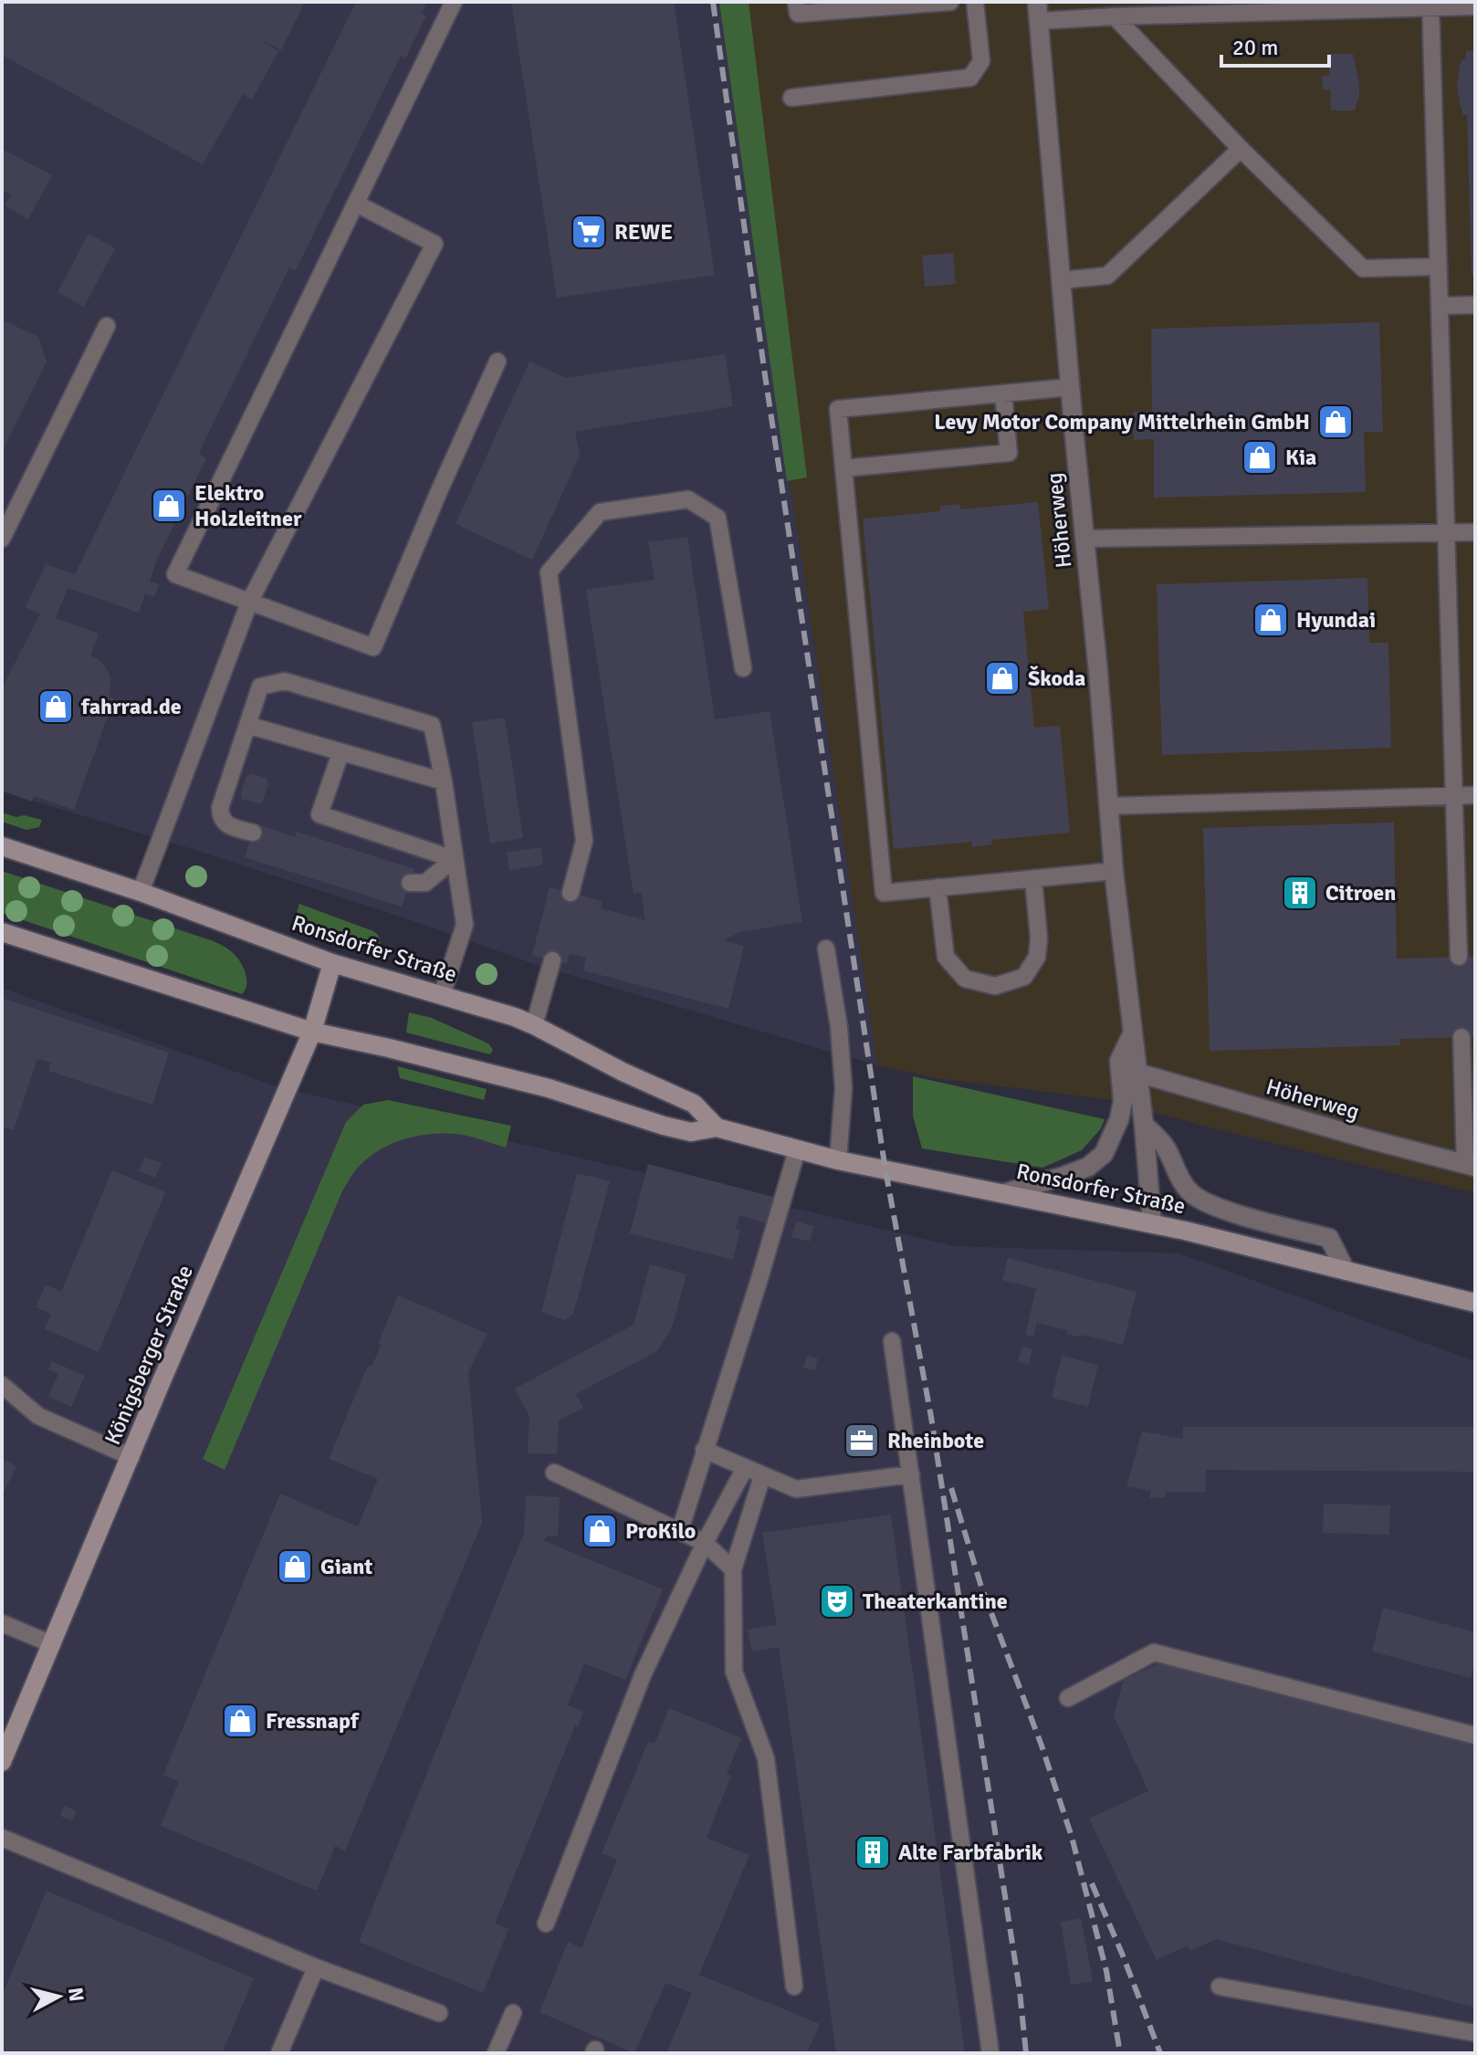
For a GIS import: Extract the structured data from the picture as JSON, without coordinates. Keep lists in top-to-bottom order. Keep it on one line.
{"streets":{"main road":["Ronsdorfer Straße","Königsberger Straße"],"street":["Höherweg"]},"crossings":[["Höherweg","Ronsdorfer Straße"],["Ronsdorfer Straße","Königsberger Straße"]],"places":{"supermarket":["REWE"],"shop":["Levy Motor Company Mittelrhein GmbH","Kia","Elektro Holzleitner","Hyundai","Škoda","fahrrad.de","ProKilo","Giant","Fressnapf"],"building":["Citroen","Alte Farbfabrik"],"office":["Rheinbote"],"theatre":["Theaterkantine"]},"scale_bar":"20 m","north":"right"}
